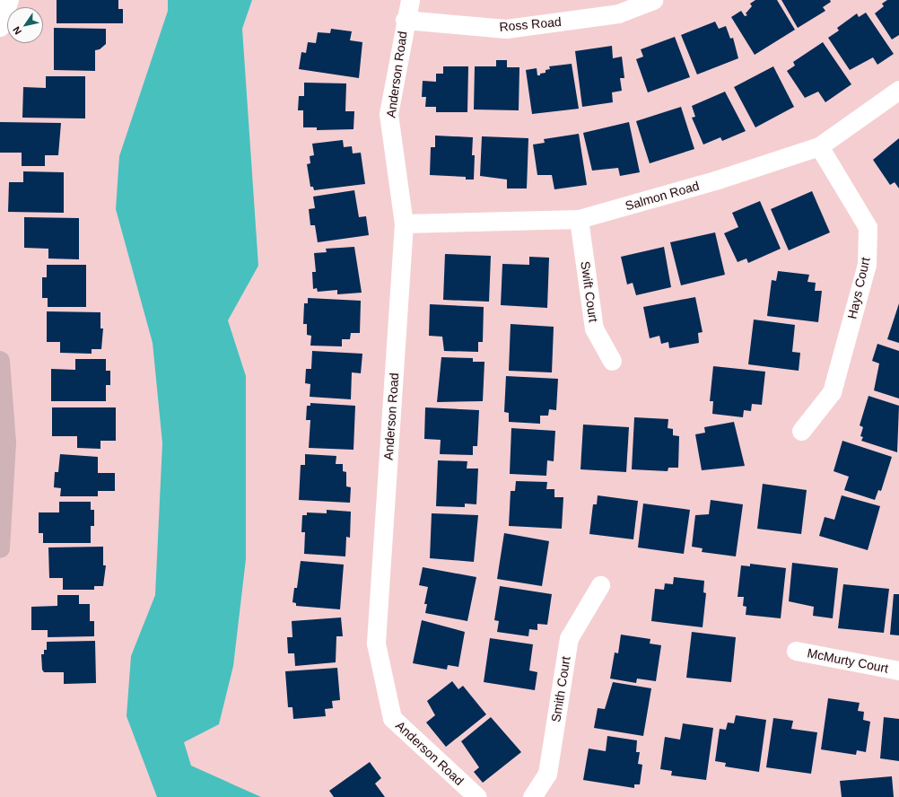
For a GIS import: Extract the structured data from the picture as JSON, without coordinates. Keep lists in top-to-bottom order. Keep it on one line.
{"streets":{"street":["Ross Road","Anderson Road","Salmon Road","Hays Court","Swift Court","McMurty Court","Smith Court"]},"crossings":[["Ross Road","Anderson Road"],["Anderson Road","Salmon Road"],["Salmon Road","Hays Court"],["Salmon Road","Swift Court"]],"north":"bottom left"}
